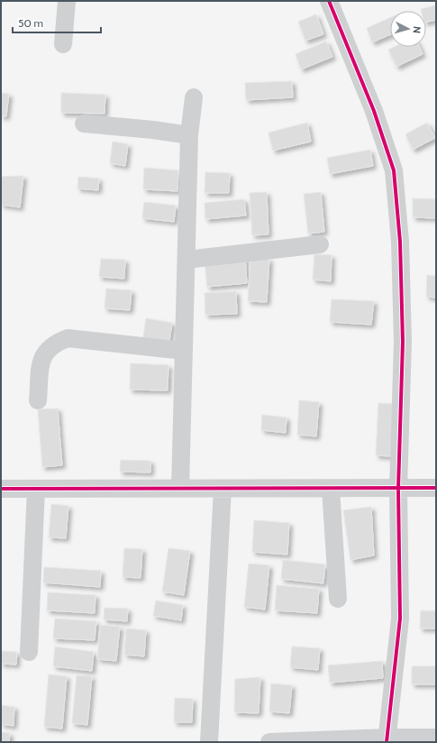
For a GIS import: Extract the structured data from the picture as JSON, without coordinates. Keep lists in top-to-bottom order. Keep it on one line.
{"scale_bar":"50 m","north":"right"}
